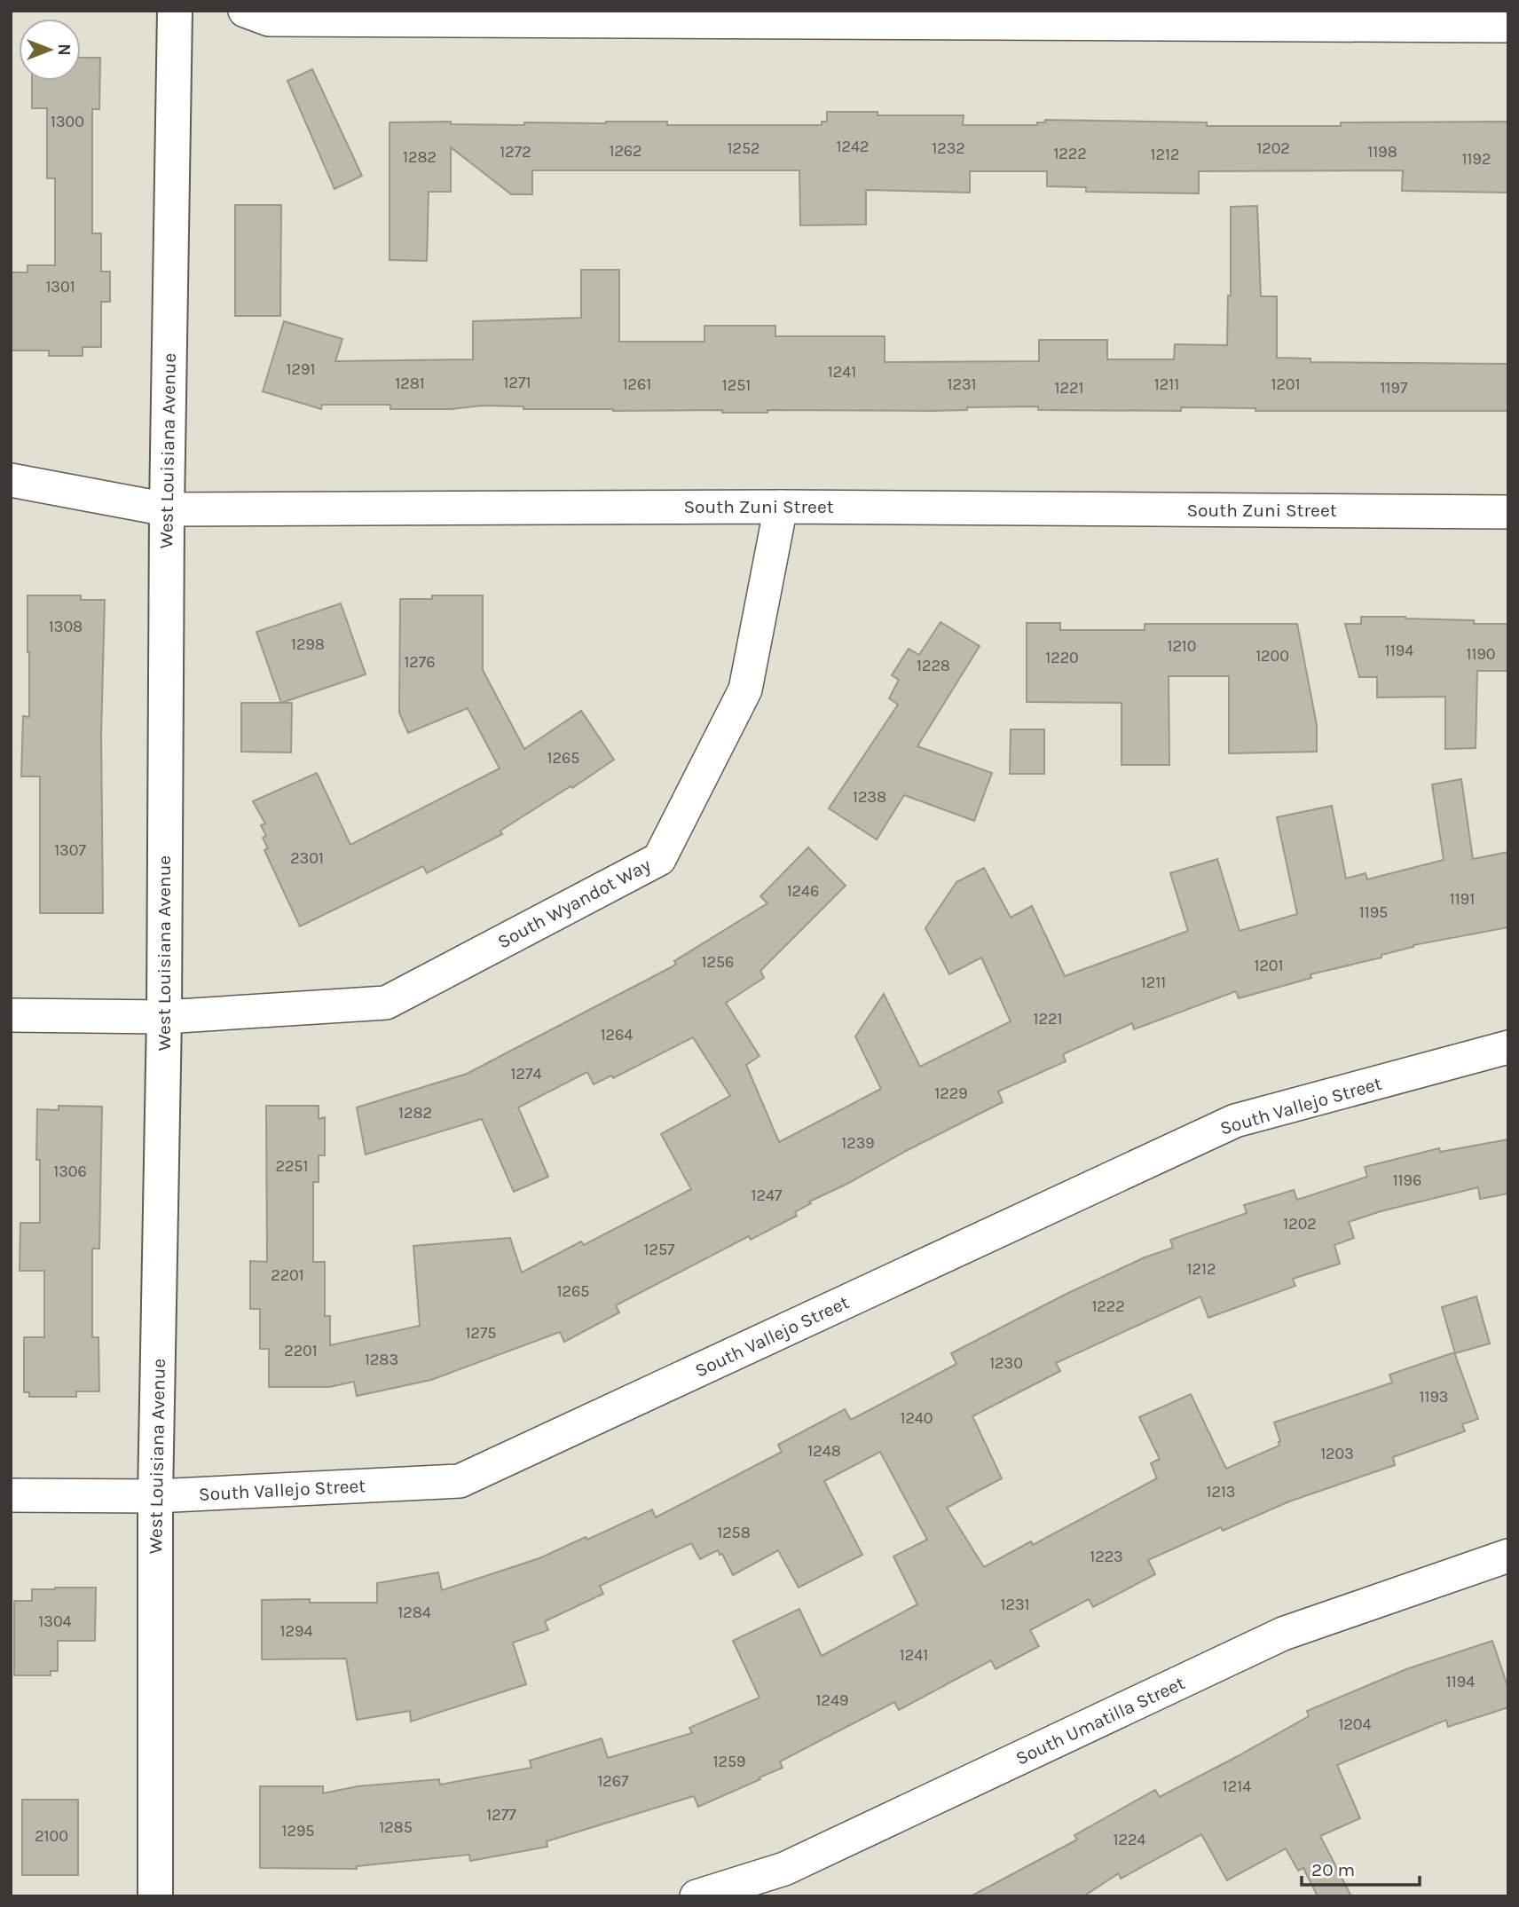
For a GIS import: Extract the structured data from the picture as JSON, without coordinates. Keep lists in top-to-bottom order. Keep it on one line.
{"streets":{"street":["West Louisiana Avenue","South Zuni Street","South Wyandot Way","South Vallejo Street","South Umatilla Street"]},"crossings":[["West Louisiana Avenue","South Zuni Street"],["West Louisiana Avenue","South Wyandot Way"],["West Louisiana Avenue","South Vallejo Street"],["South Zuni Street","South Wyandot Way"]],"house_numbers":["1300","1242","1252","1232","1202","1262","1272","1198","1222","1212","1282","1192","1301","1291","1241","1271","1281","1261","1231","1211","1201","1251","1221","1197","1308","1298","1210","1194","1190","1200","1220","1276","1228","1265","1238","1307","2301","1246","1191","1195","1256","1201","1211","1221","1264","1274","1229","1282","1239","2251","1306","1196","1247","1202","1257","1212","2201","1265","1222","1275","2201","1283","1230","1193","1240","1248","1203","1213","1258","1223","1231","1284","1304","1294","1241","1194","1249","1204","1259","1267","1214","1277","1285","1295","2100","1224"],"scale_bar":"20 m","north":"right"}
